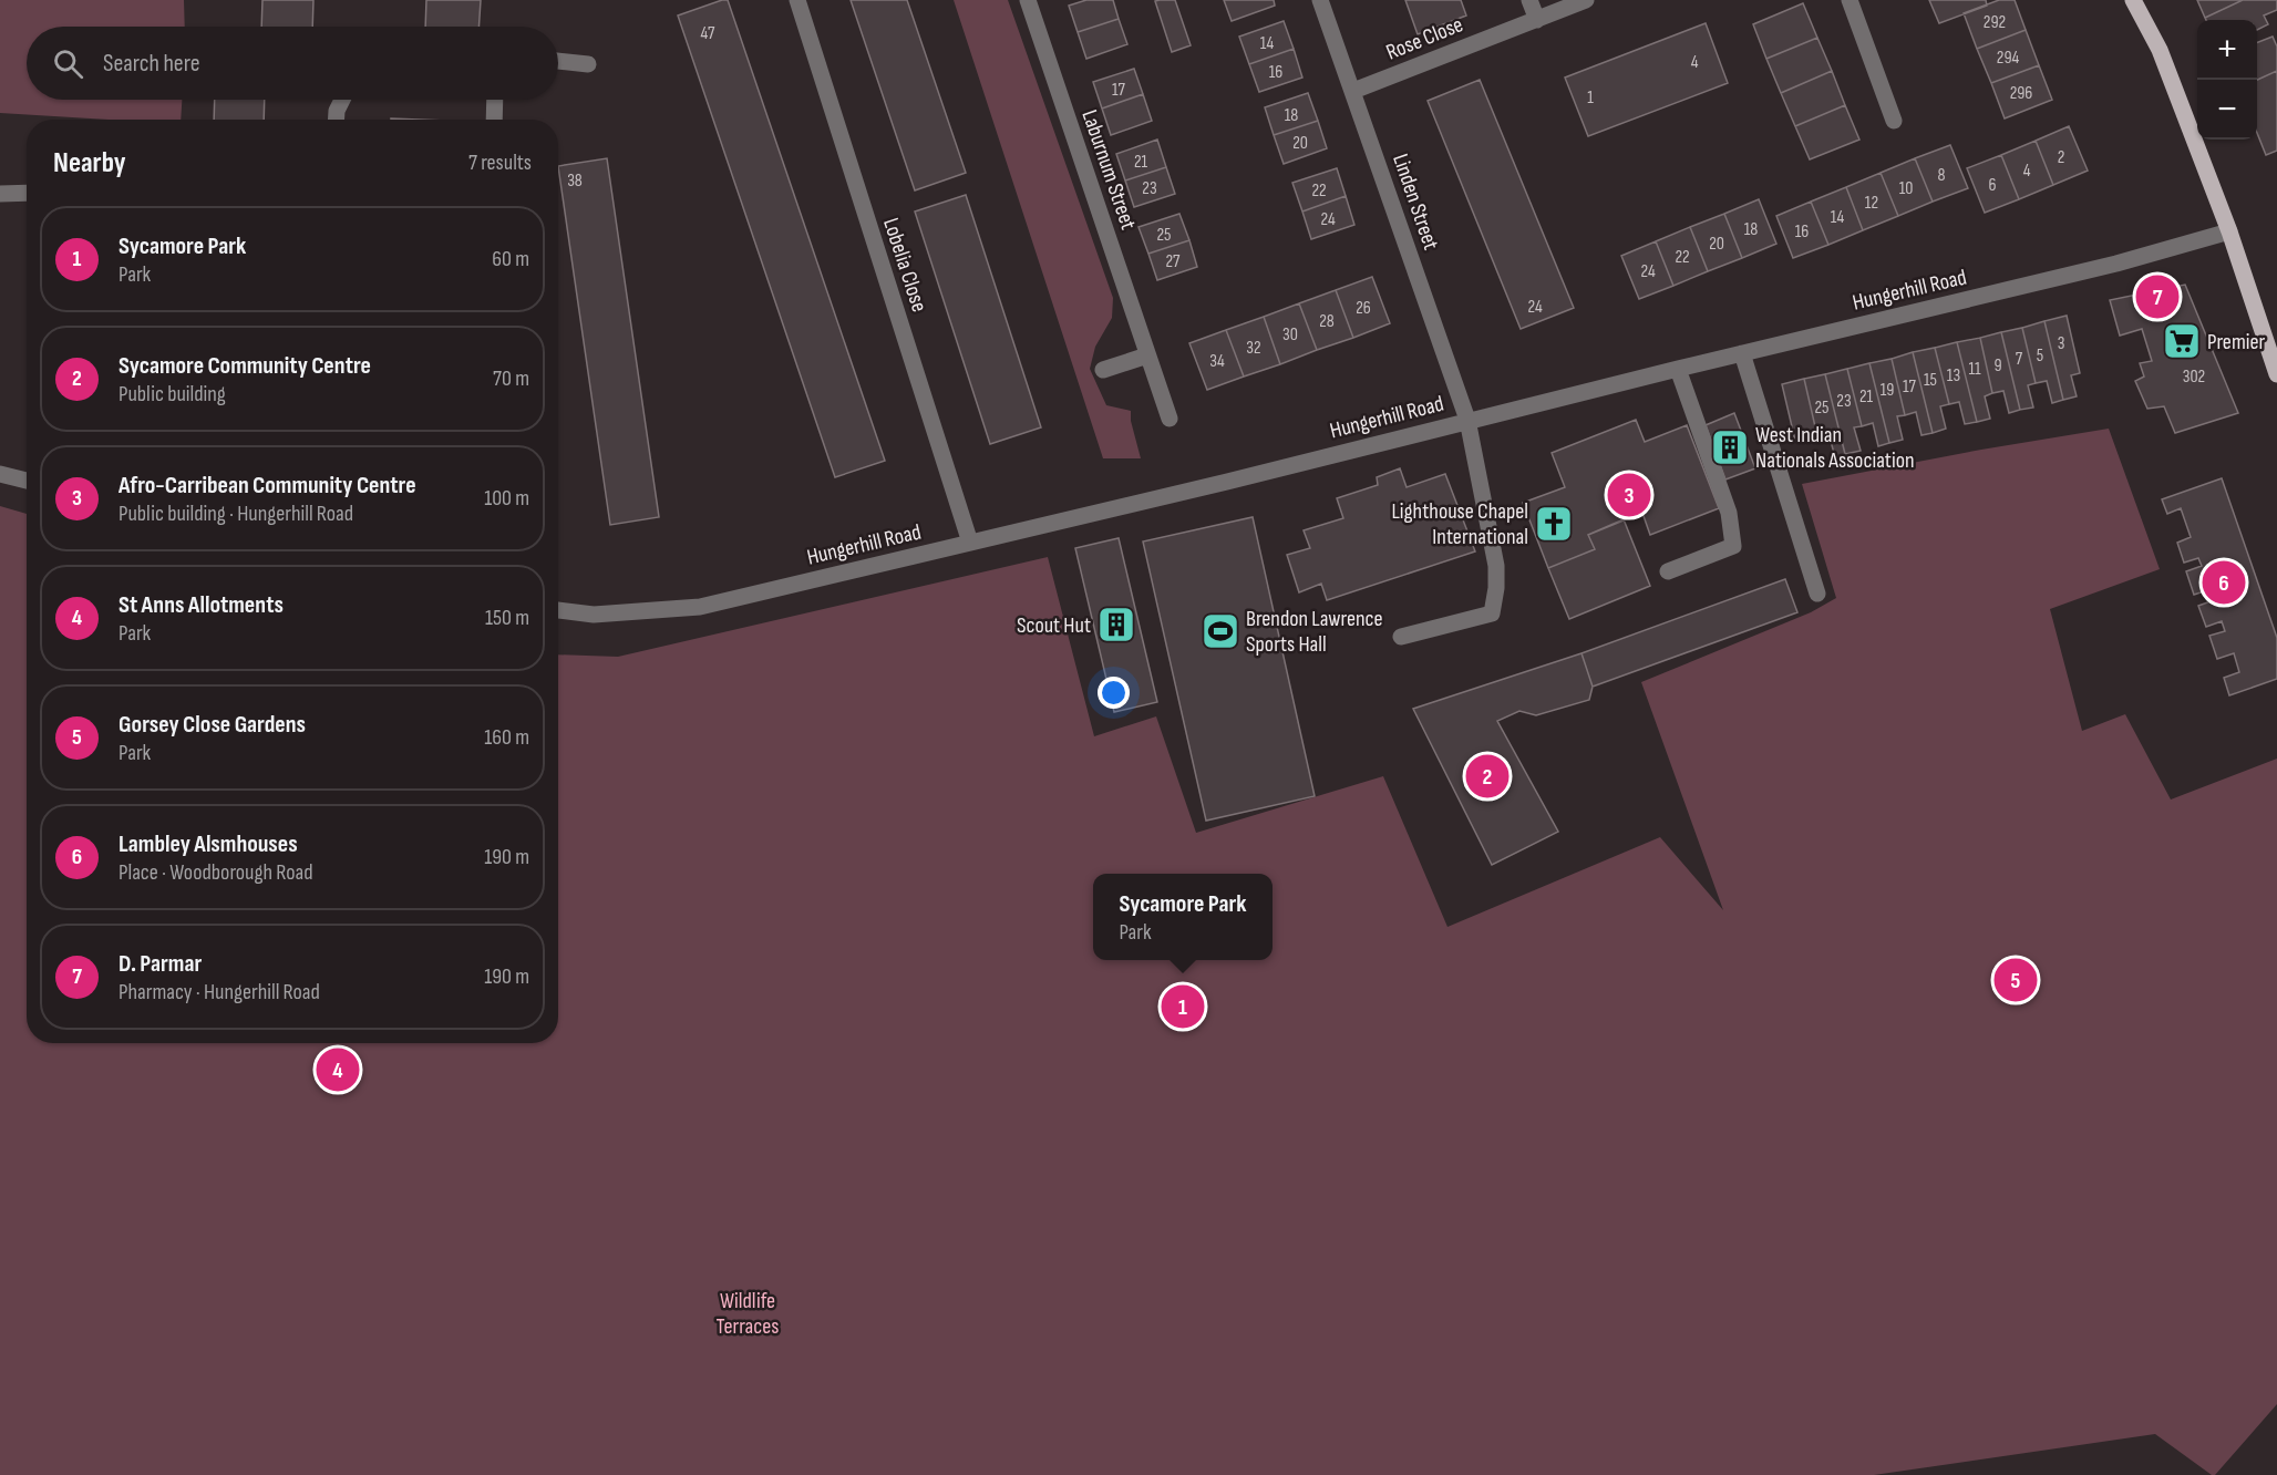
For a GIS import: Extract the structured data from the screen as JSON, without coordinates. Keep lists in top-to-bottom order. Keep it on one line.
{"streets":{"street":["Rose Close","Laburnum Street","Linden Street","Lobelia Close","Hungerhill Road"]},"crossings":[["Rose Close","Linden Street"],["Linden Street","Hungerhill Road"],["Lobelia Close","Hungerhill Road"]],"parks":["Wildlife Terraces"],"places":{"supermarket":["Premier"],"building":["West Indian Nationals Association","Scout Hut"],"church":["Lighthouse Chapel International"],"sports":["Brendon Lawrence Sports Hall"]},"house_numbers":["292","47","14","294","4","16","17","296","1","18","20","2","21","4","8","38","6","23","10","22","12","14","24","18","16","25","20","22","27","24","24","26","28","30","3","32","5","7","34","9","11","13","302","15","17","19","21","23","25"],"page":{"map_buttons":["+","−"],"search":"Search here","heading":["Nearby","7 results"],"list":[{"mark":"1","name":"Sycamore Park","note":"Park","value":"60 m"},{"mark":"2","name":"Sycamore Community Centre","note":"Public building","value":"70 m"},{"mark":"3","name":"Afro-Carribean Community Centre","note":"Public building · Hungerhill Road","value":"100 m"},{"mark":"4","name":"St Anns Allotments","note":"Park","value":"150 m"},{"mark":"5","name":"Gorsey Close Gardens","note":"Park","value":"160 m"},{"mark":"6","name":"Lambley Alsmhouses","note":"Place · Woodborough Road","value":"190 m"},{"mark":"7","name":"D. Parmar","note":"Pharmacy · Hungerhill Road","value":"190 m"}],"pins":["7","3","6","2","5","1","4"],"popup":["Sycamore Park","Park"]}}
